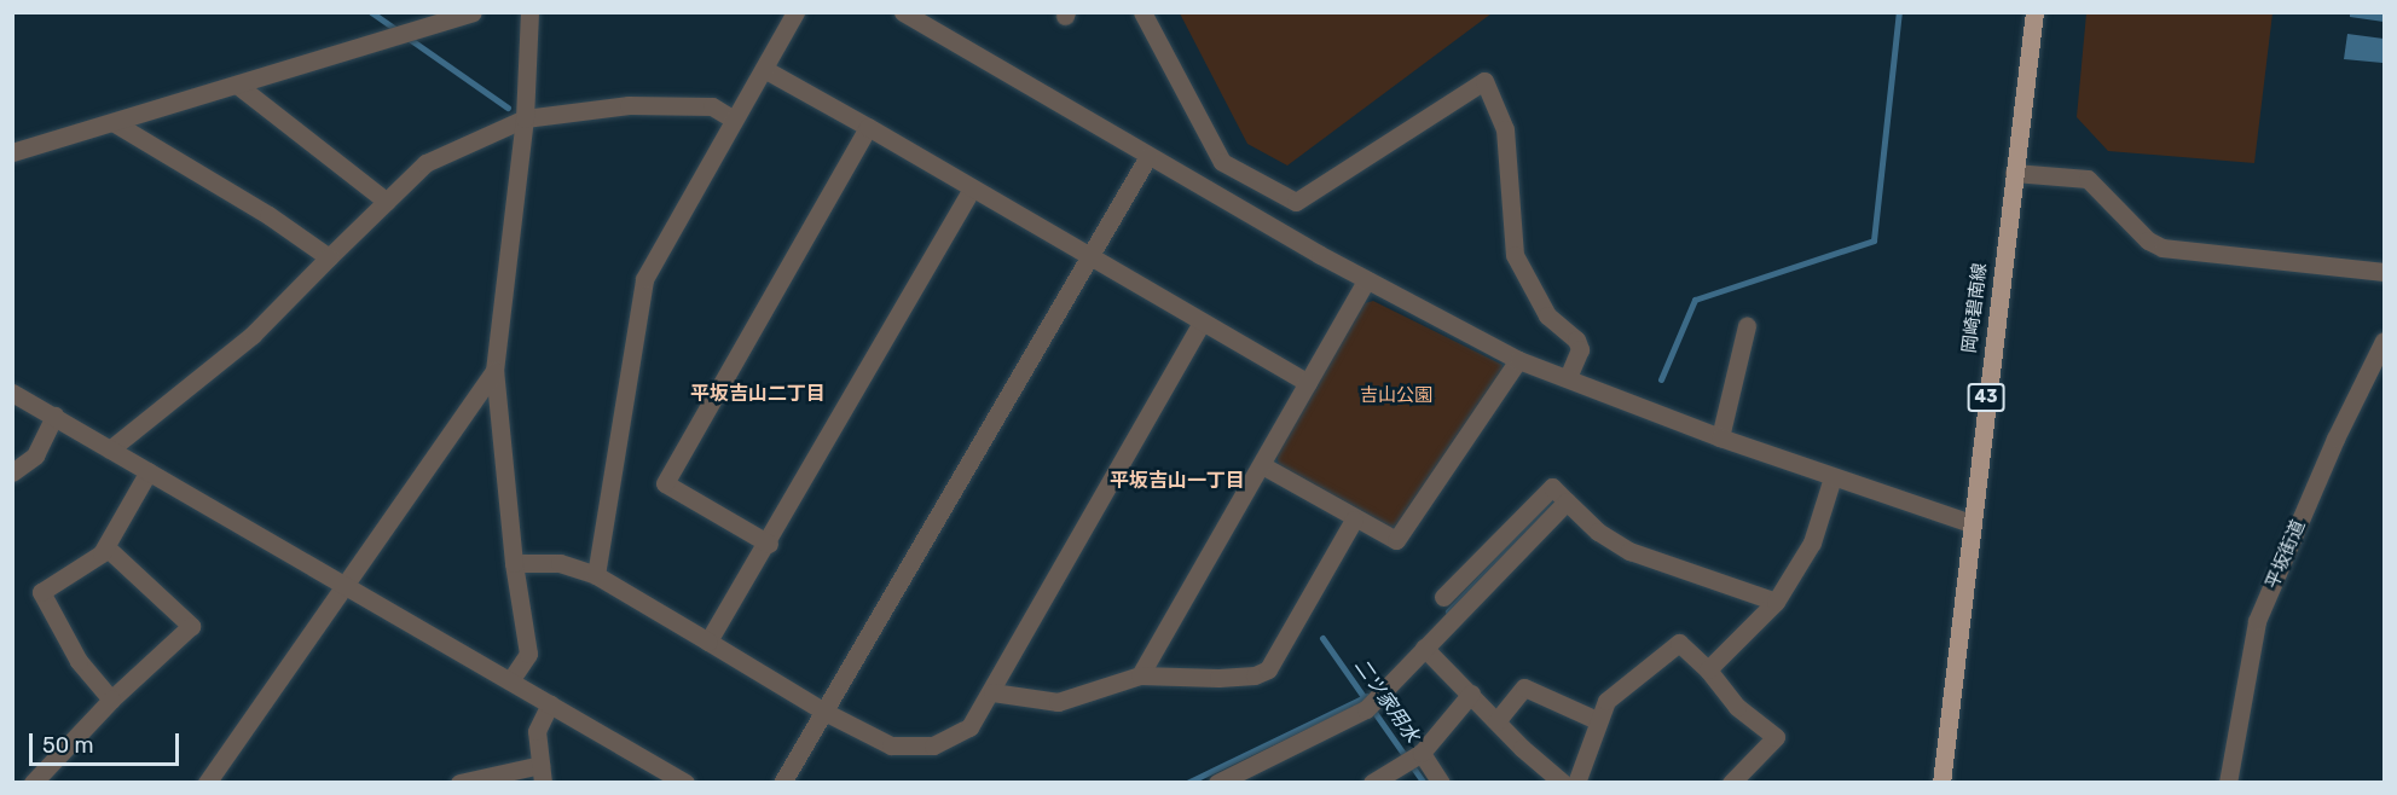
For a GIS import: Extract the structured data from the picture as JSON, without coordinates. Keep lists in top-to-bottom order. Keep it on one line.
{"streets":{"main road":["岡崎碧南線","43"],"street":["平坂街道"]},"districts":["平坂吉山二丁目","平坂吉山一丁目"],"water":["二ツ家用水"],"parks":["吉山公園"],"scale_bar":"50 m"}
